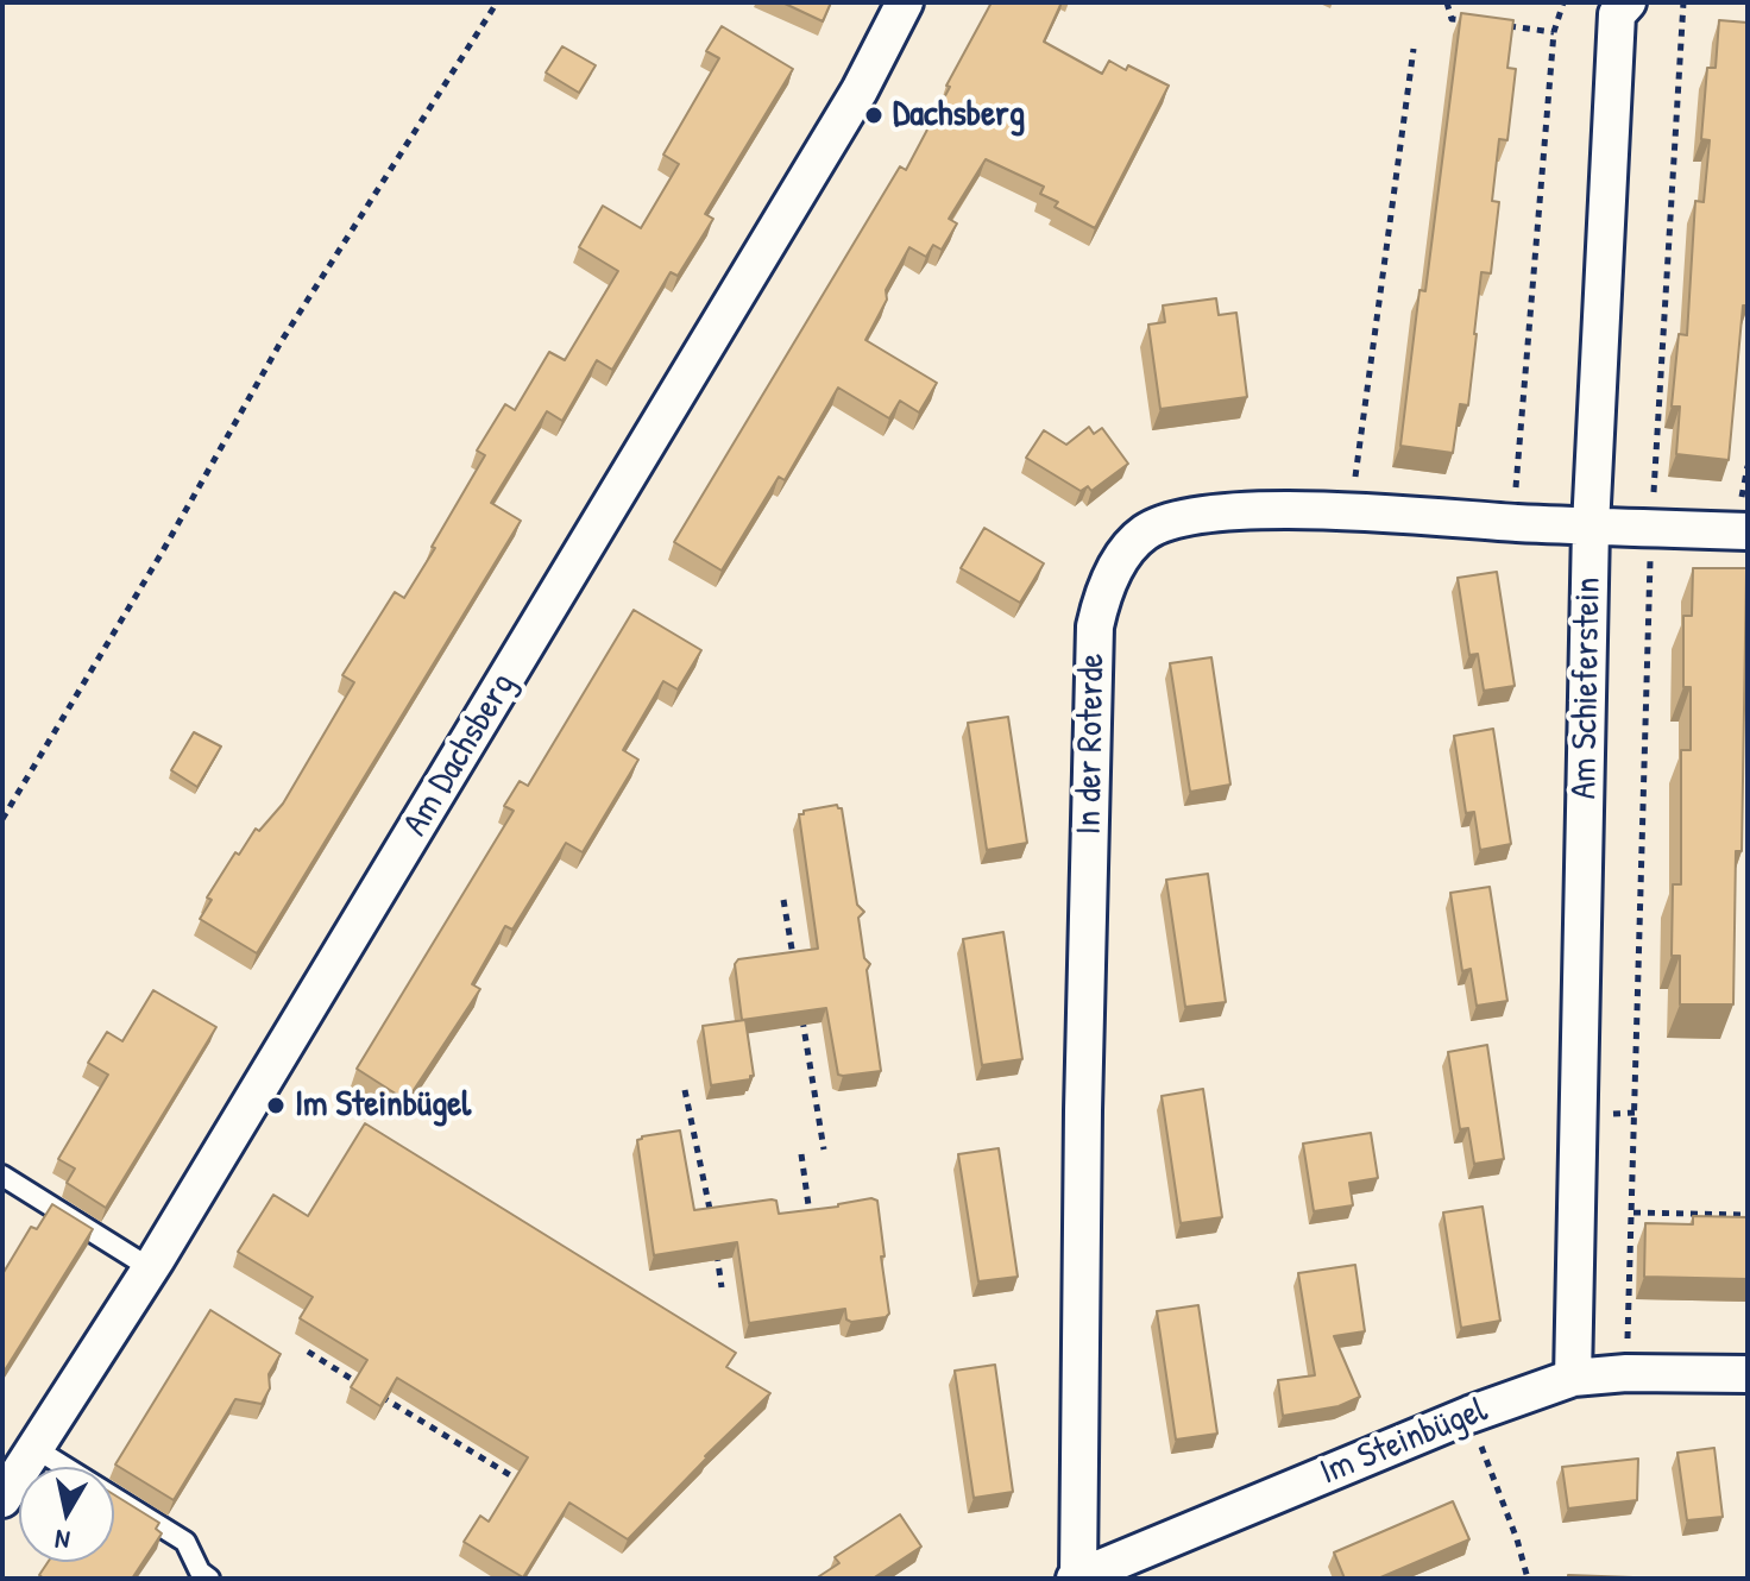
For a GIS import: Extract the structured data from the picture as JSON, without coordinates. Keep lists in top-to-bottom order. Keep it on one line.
{"streets":{"street":["Am Schieferstein","In der Roterde","Am Dachsberg","Im Steinbügel"]},"crossings":[["Am Schieferstein","In der Roterde"],["Am Schieferstein","Im Steinbügel"],["In der Roterde","Im Steinbügel"]],"places":["Dachsberg","Im Steinbügel"],"north":"bottom"}
